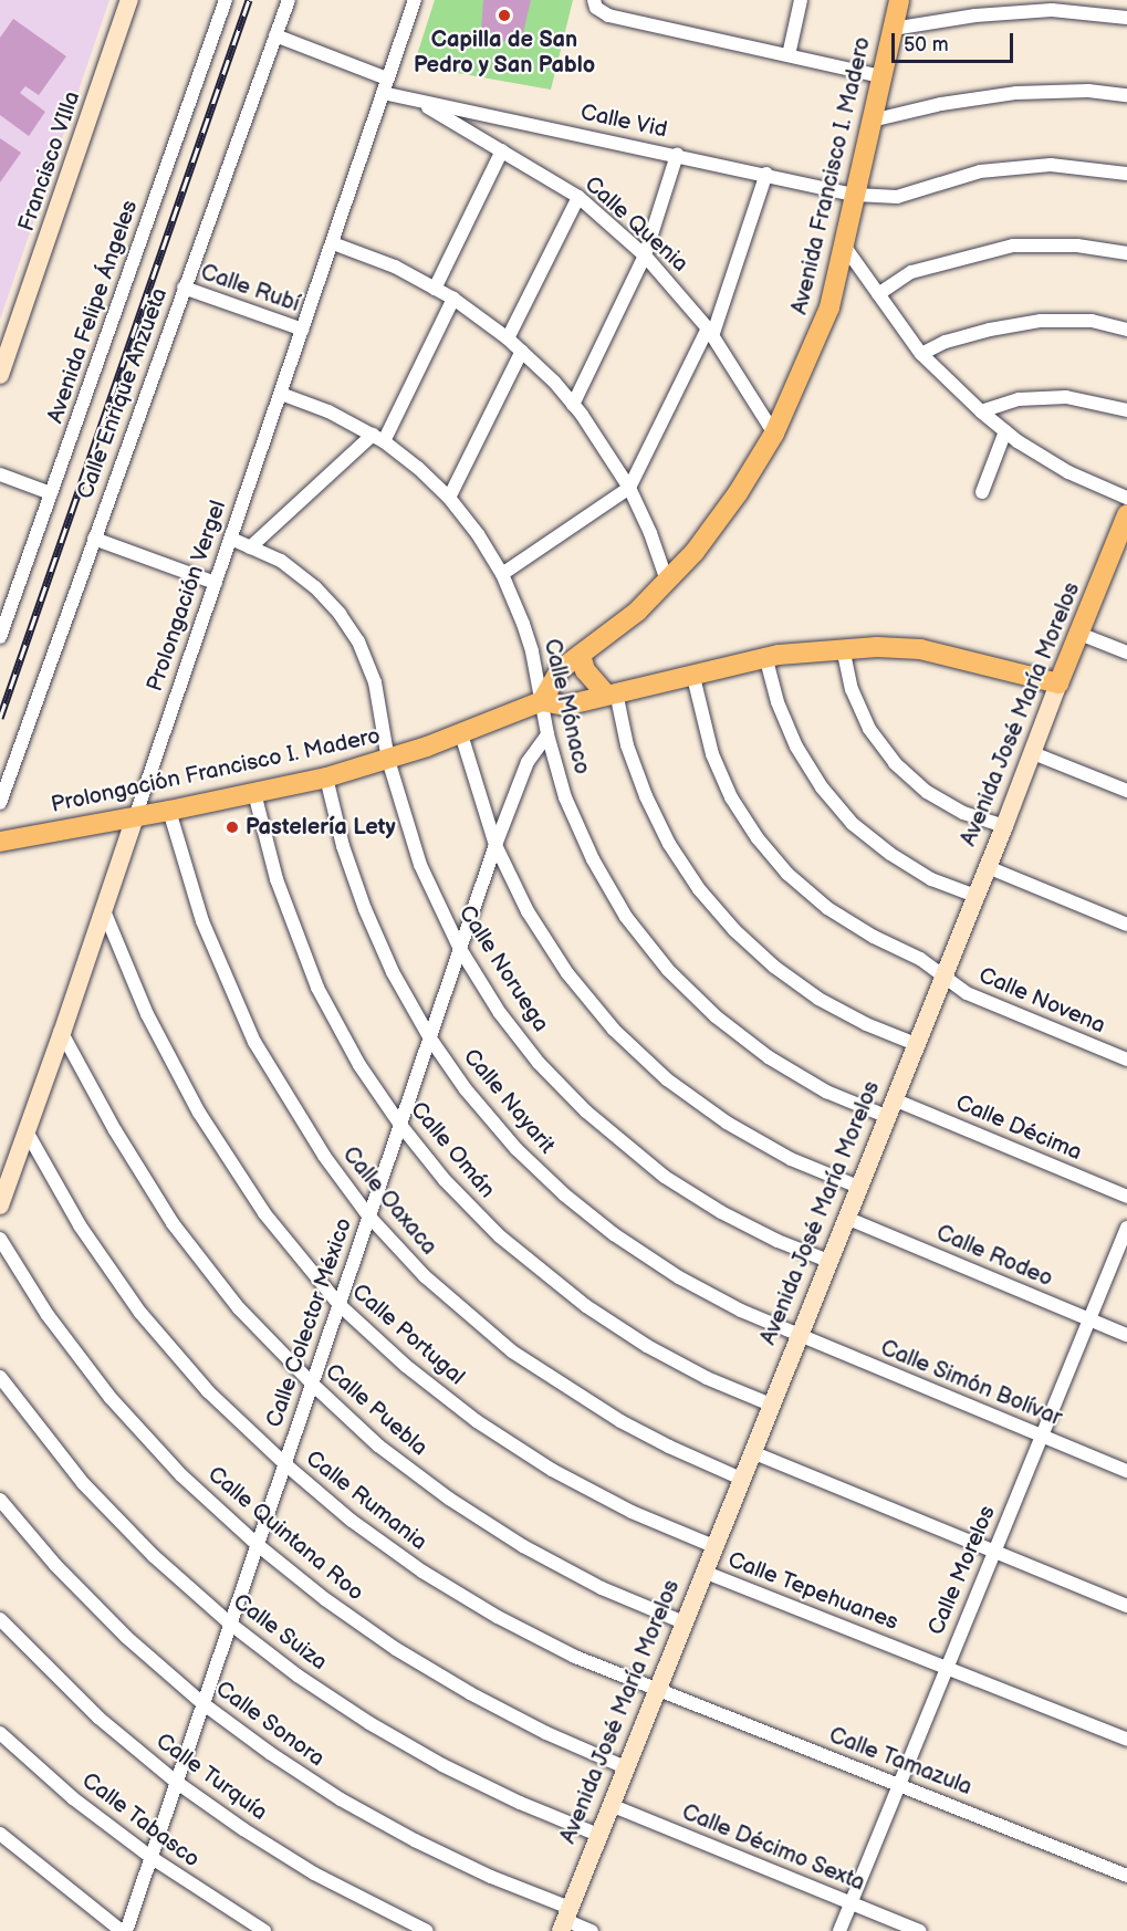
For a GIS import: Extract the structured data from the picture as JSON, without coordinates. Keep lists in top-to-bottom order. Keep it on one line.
{"streets":{"main road":["Avenida Francisco I. Madero","Avenida José María Morelos","Prolongación Francisco I. Madero"],"street":["Calle Vid","Francisco VIlla","Calle Quenia","Calle Rubí","Avenida Felipe Ángeles","Calle Enrique Anzueta","Prolongación Vergel","Calle Mónaco","Calle Noruega","Calle Novena","Calle Nayarit","Calle Décima","Calle Omán","Calle Oaxaca","Calle Rodeo","Calle Colector México","Calle Portugal","Calle Simón Bolívar","Calle Puebla","Calle Rumania","Calle Quintana Roo","Calle Morelos","Calle Tepehuanes","Calle Suiza","Calle Sonora","Calle Tamazula","Calle Turquía","Calle Tabasco","Calle Décimo Sexta"]},"crossings":[["Calle Vid","Avenida Francisco I. Madero"],["Calle Vid","Calle Quenia"],["Calle Vid","Prolongación Vergel"],["Avenida Francisco I. Madero","Calle Quenia"],["Avenida Francisco I. Madero","Calle Mónaco"],["Avenida Francisco I. Madero","Prolongación Francisco I. Madero"],["Calle Rubí","Calle Enrique Anzueta"],["Calle Rubí","Prolongación Vergel"],["Prolongación Vergel","Calle Mónaco"],["Prolongación Vergel","Prolongación Francisco I. Madero"],["Prolongación Vergel","Calle Noruega"],["Prolongación Vergel","Calle Portugal"],["Prolongación Vergel","Calle Puebla"],["Prolongación Vergel","Calle Rumania"],["Calle Mónaco","Avenida José María Morelos"],["Calle Mónaco","Prolongación Francisco I. Madero"],["Calle Mónaco","Calle Colector México"],["Avenida José María Morelos","Prolongación Francisco I. Madero"],["Avenida José María Morelos","Calle Noruega"],["Avenida José María Morelos","Calle Novena"],["Avenida José María Morelos","Calle Nayarit"],["Avenida José María Morelos","Calle Décima"],["Avenida José María Morelos","Calle Omán"],["Avenida José María Morelos","Calle Oaxaca"],["Avenida José María Morelos","Calle Rodeo"],["Avenida José María Morelos","Calle Portugal"],["Avenida José María Morelos","Calle Simón Bolívar"],["Avenida José María Morelos","Calle Puebla"],["Avenida José María Morelos","Calle Rumania"],["Avenida José María Morelos","Calle Quintana Roo"],["Avenida José María Morelos","Calle Tepehuanes"],["Avenida José María Morelos","Calle Suiza"],["Avenida José María Morelos","Calle Sonora"],["Avenida José María Morelos","Calle Tamazula"],["Avenida José María Morelos","Calle Décimo Sexta"],["Prolongación Francisco I. Madero","Calle Noruega"],["Prolongación Francisco I. Madero","Calle Novena"],["Prolongación Francisco I. Madero","Calle Nayarit"],["Prolongación Francisco I. Madero","Calle Omán"],["Prolongación Francisco I. Madero","Calle Oaxaca"],["Calle Noruega","Calle Colector México"],["Calle Nayarit","Calle Colector México"],["Calle Nayarit","Calle Simón Bolívar"],["Calle Omán","Calle Colector México"],["Calle Oaxaca","Calle Colector México"],["Calle Rodeo","Calle Morelos"],["Calle Colector México","Calle Portugal"],["Calle Colector México","Calle Puebla"],["Calle Colector México","Calle Rumania"],["Calle Colector México","Calle Quintana Roo"],["Calle Colector México","Calle Suiza"],["Calle Colector México","Calle Sonora"],["Calle Colector México","Calle Turquía"],["Calle Colector México","Calle Tabasco"],["Calle Simón Bolívar","Calle Morelos"],["Calle Rumania","Calle Tamazula"],["Calle Morelos","Calle Tepehuanes"],["Calle Morelos","Calle Tamazula"],["Calle Morelos","Calle Décimo Sexta"]],"places":["Capilla de San Pedro y San Pablo","Pastelería Lety"],"scale_bar":"50 m"}
